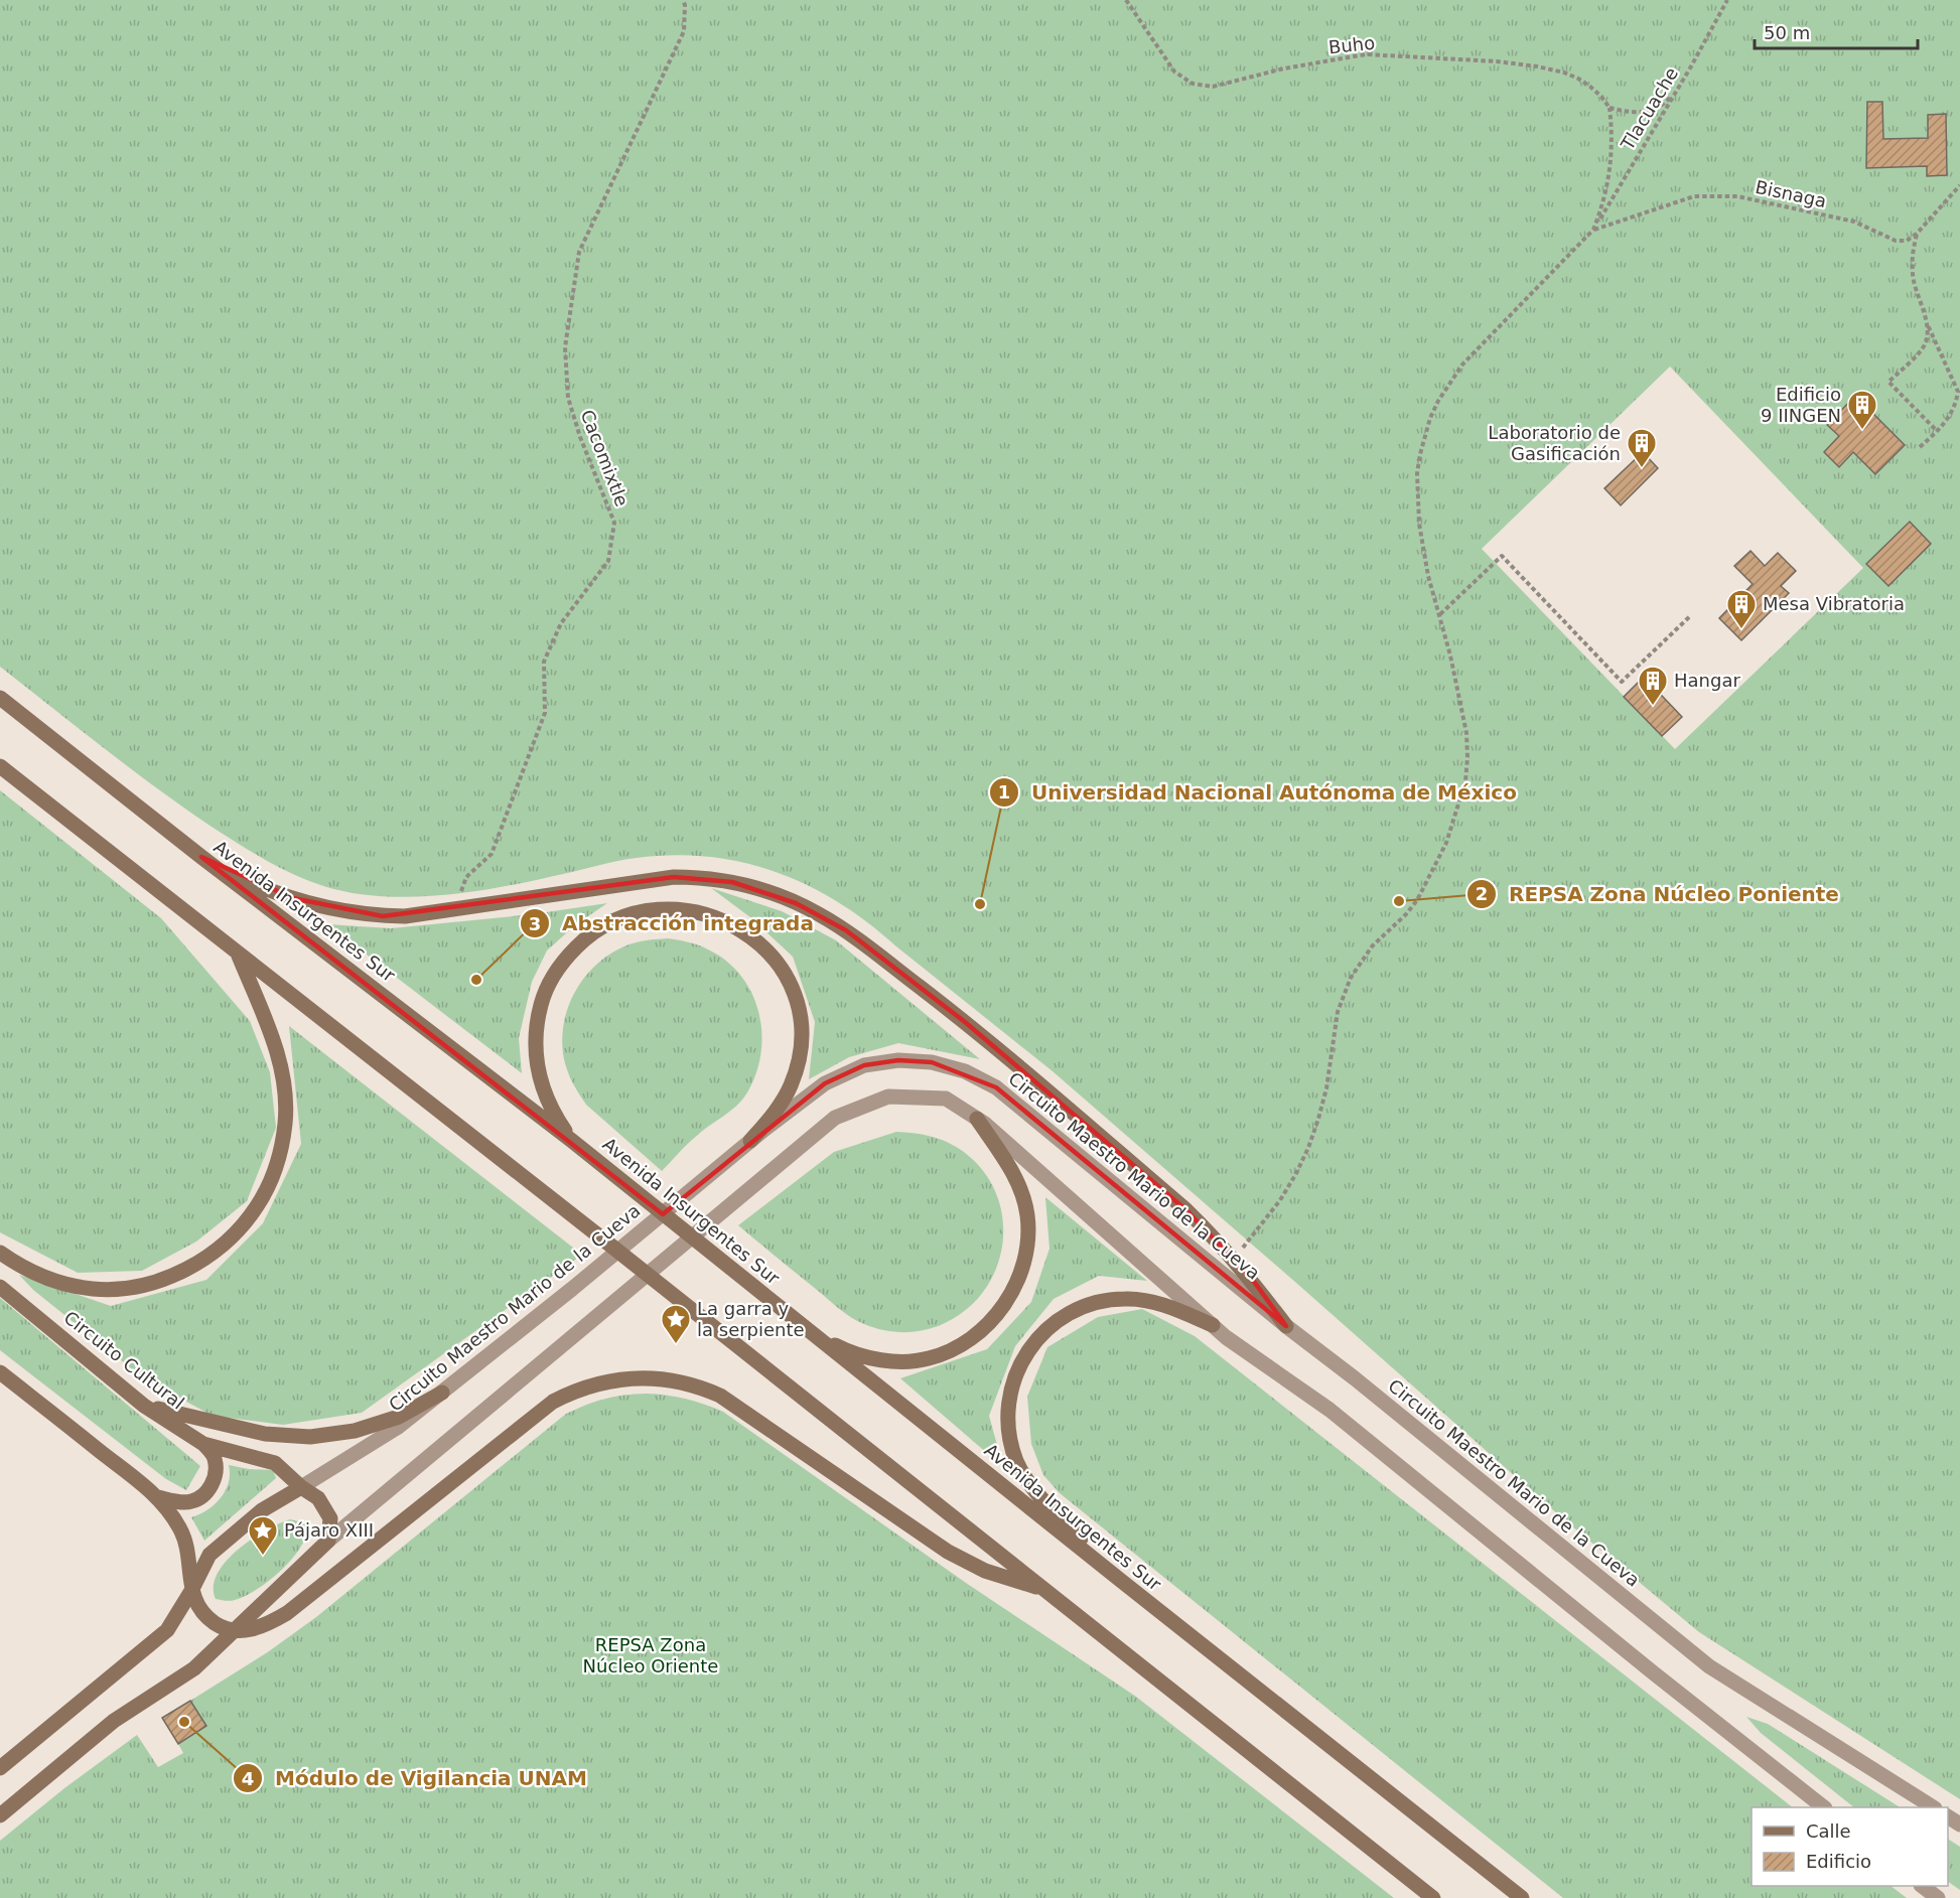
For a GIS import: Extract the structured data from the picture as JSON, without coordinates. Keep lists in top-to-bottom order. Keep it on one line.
{"streets":{"main road":["Avenida Insurgentes Sur","Circuito Maestro Mario de la Cueva","Circuito Cultural"],"path":["Buho","Tlacuache","Bisnaga","Cacomixtle"]},"crossings":[["Tlacuache","Bisnaga"],["Circuito Maestro Mario de la Cueva","Circuito Cultural"]],"parks":["REPSA Zona Núcleo Oriente"],"places":{"building":["Edificio 9 IINGEN","Laboratorio de Gasificación","Mesa Vibratoria","Hangar"],"other":["REPSA Zona Núcleo Poniente","Universidad Nacional Autónoma de México","Abstracción integrada","Módulo de Vigilancia UNAM"],"place":["La garra y la serpiente","Pájaro XIII"]},"legend":["Calle","Edificio"],"scale_bar":"50 m"}
